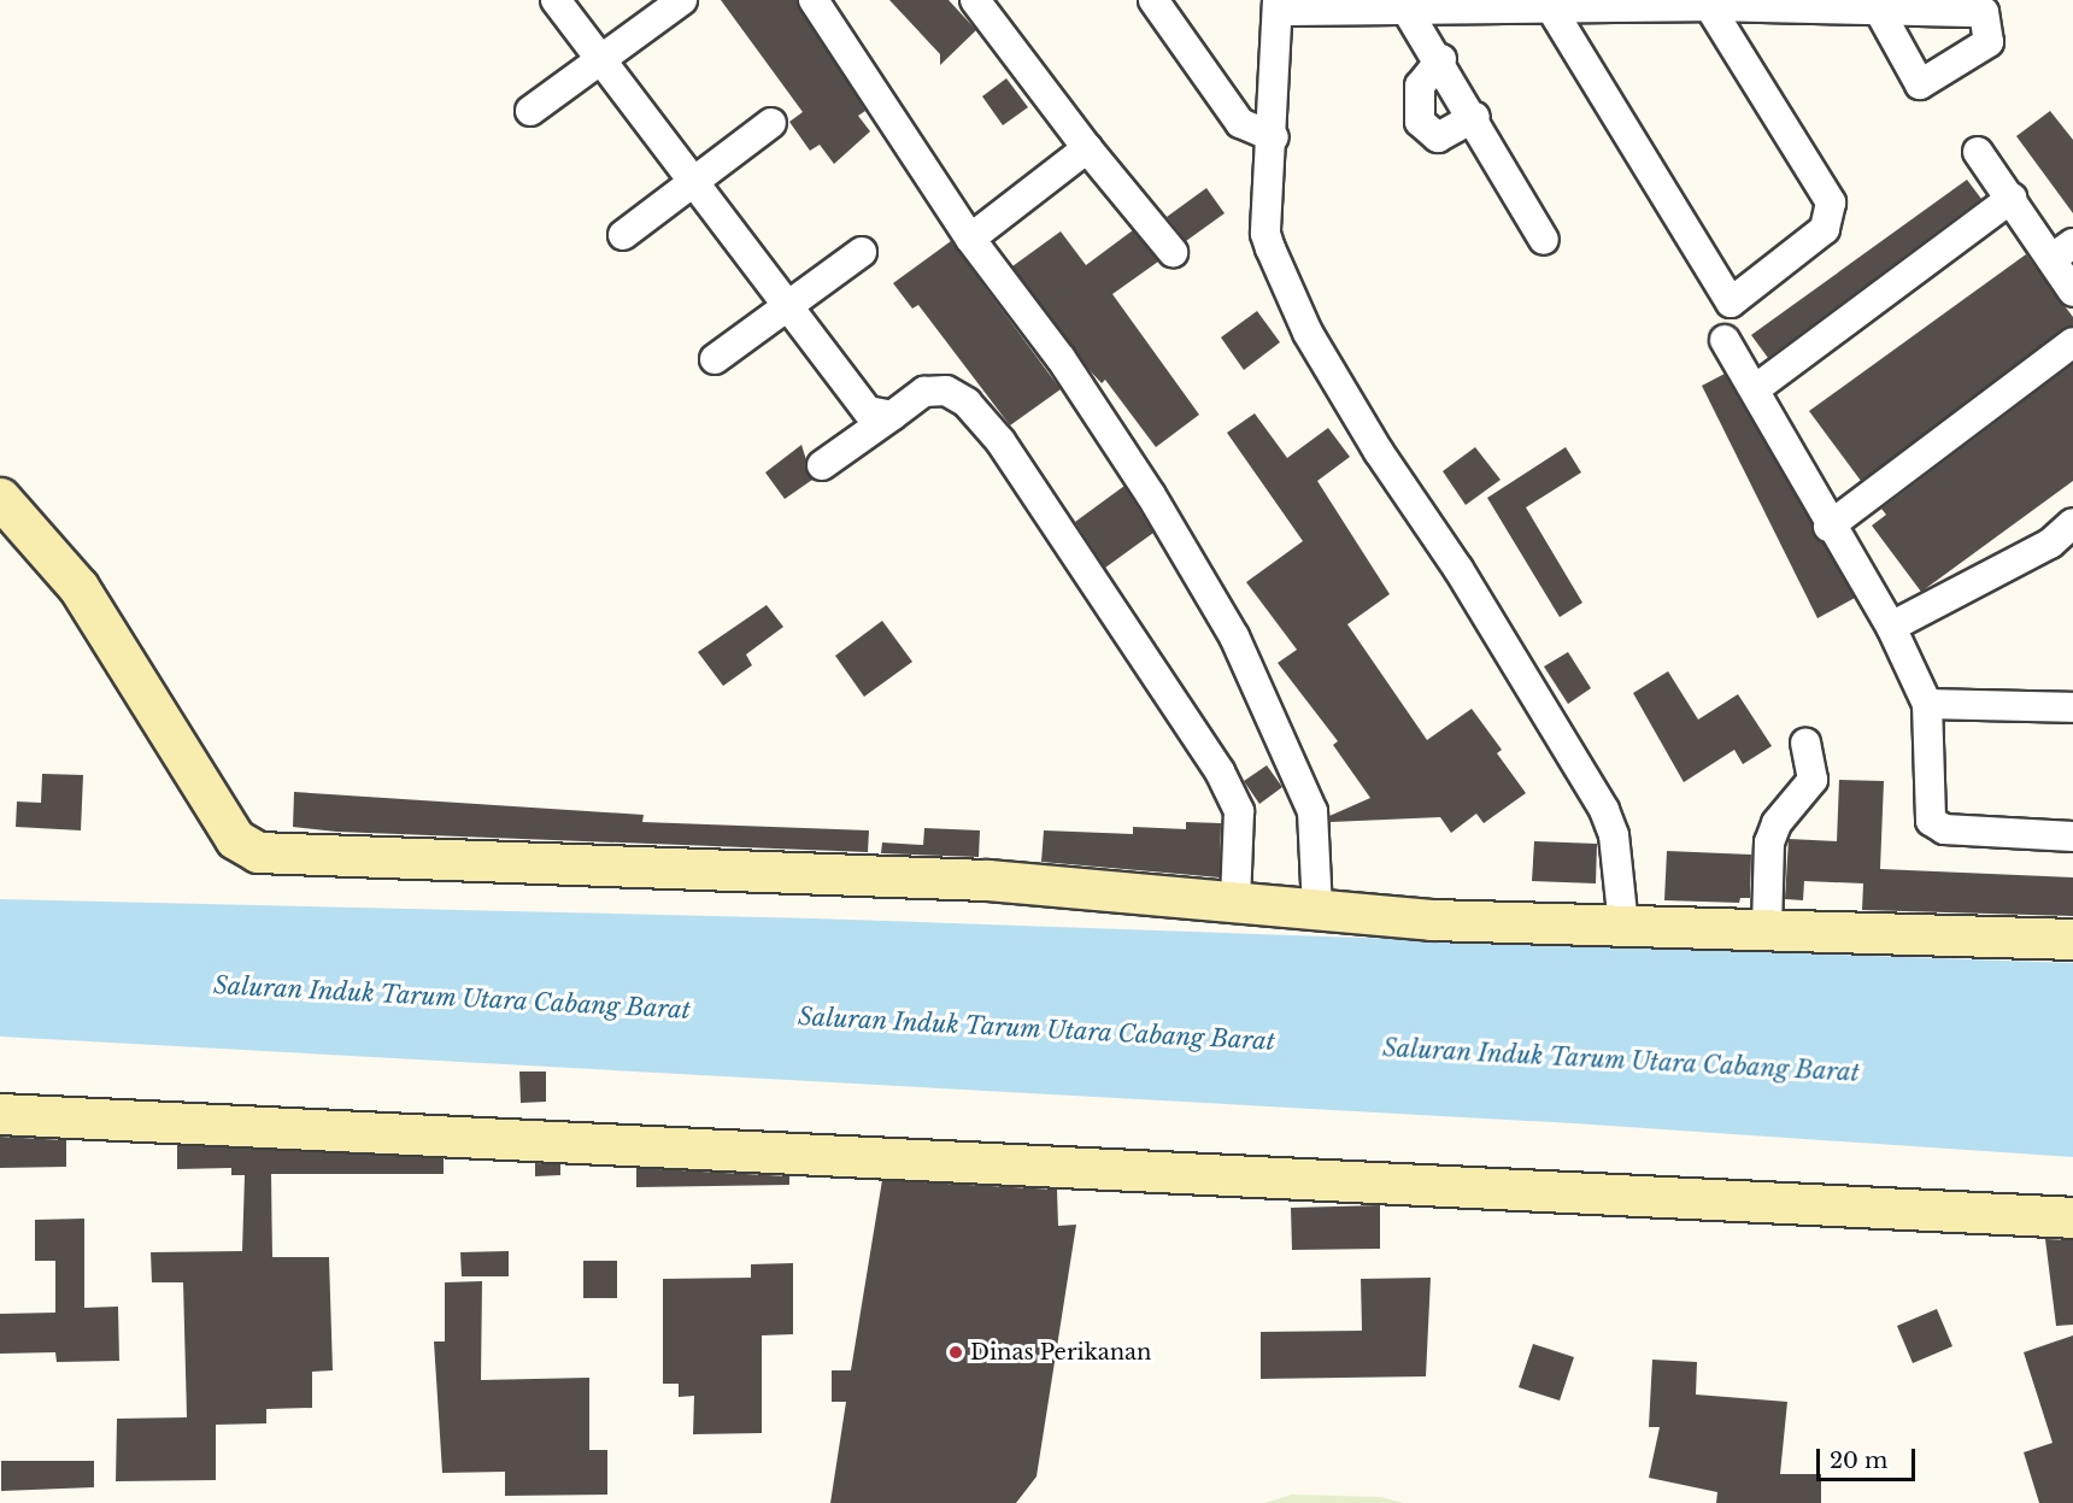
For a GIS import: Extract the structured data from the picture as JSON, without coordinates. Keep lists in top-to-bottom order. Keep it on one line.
{"water":["Saluran Induk Tarum Utara Cabang Barat"],"places":["Dinas Perikanan"],"scale_bar":"20 m"}
